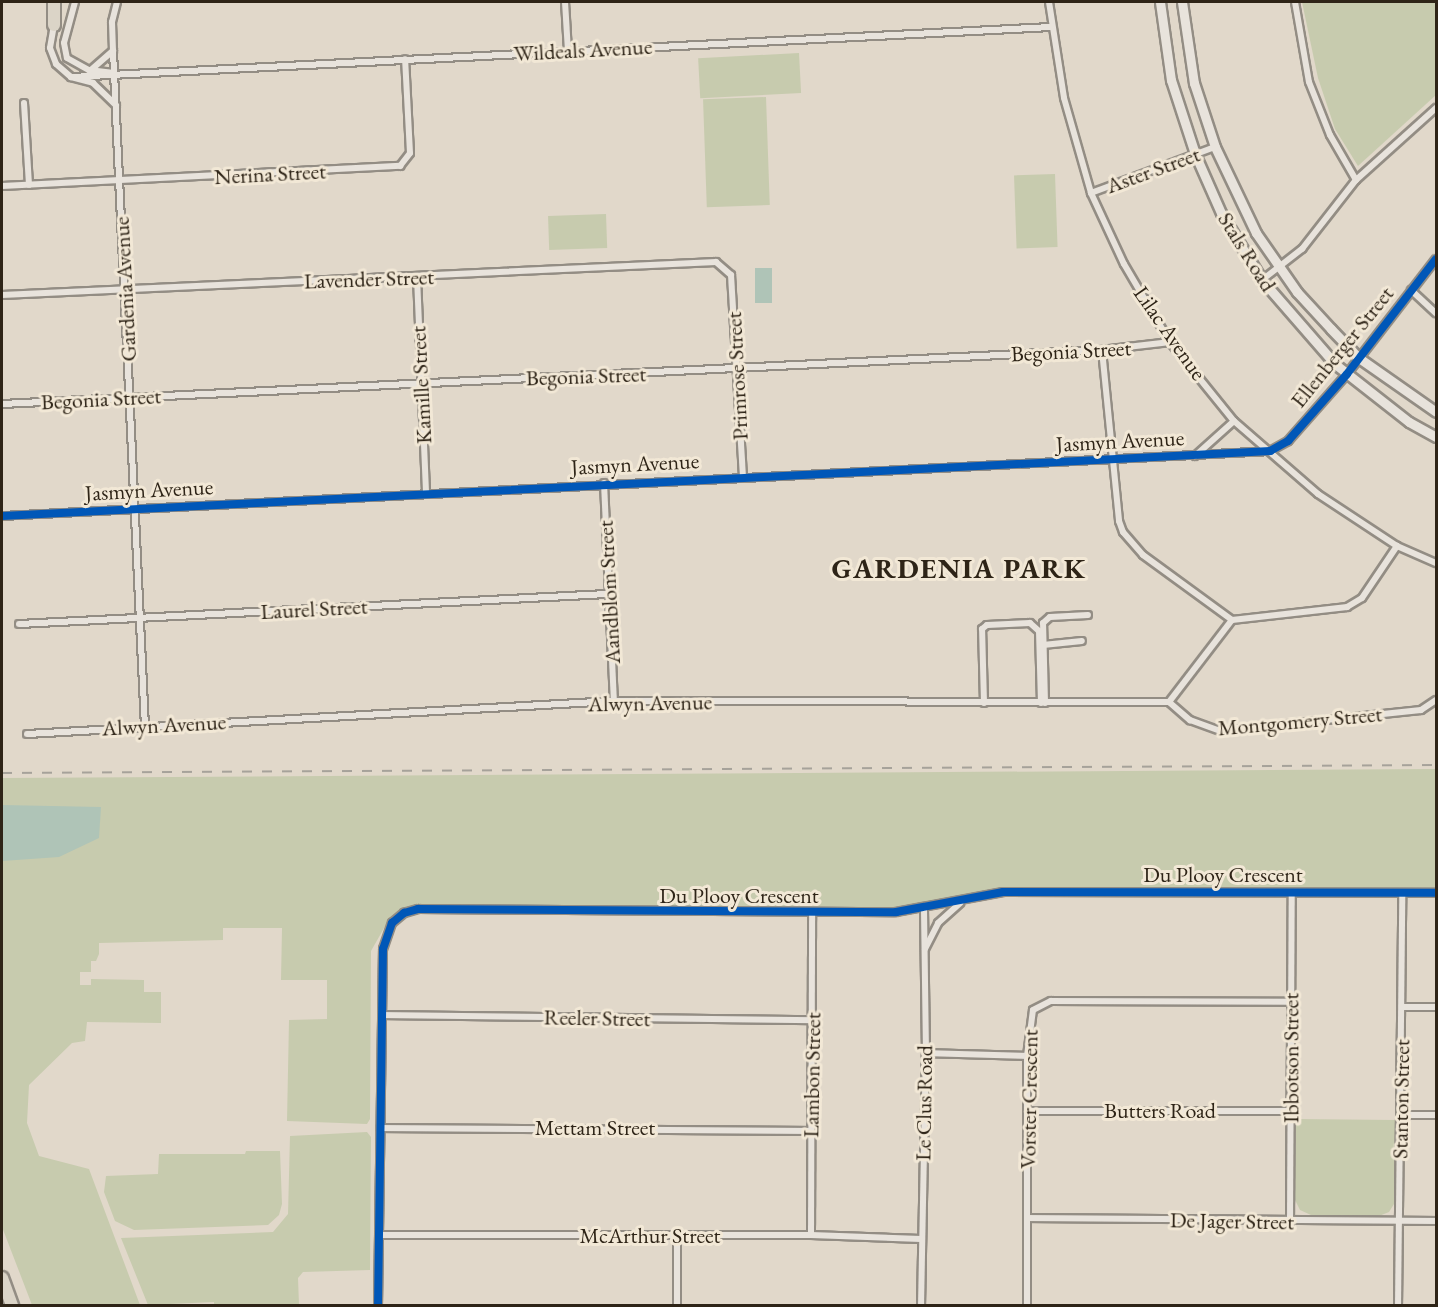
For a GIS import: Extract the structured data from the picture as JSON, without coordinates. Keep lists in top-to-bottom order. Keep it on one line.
{"streets":{"street":["Wildeals Avenue","Aster Street","Nerina Street","Stals Road","Lavender Street","Gardenia Avenue","Lilac Avenue","Ellenberger Street","Begonia Street","Primrose Street","Kamille Street","Jasmyn Avenue","Aandblom Street","Laurel Street","Alwyn Avenue","Montgomery Street","Du Plooy Crescent","Reeler Street","Ibbotson Street","Lambon Street","Vorster Crescent","Stanton Street","Le Clus Road","Butters Road","Mettam Street","De Jager Street","McArthur Street"]},"crossings":[["Wildeals Avenue","Nerina Street"],["Wildeals Avenue","Gardenia Avenue"],["Wildeals Avenue","Lilac Avenue"],["Aster Street","Stals Road"],["Aster Street","Lilac Avenue"],["Nerina Street","Gardenia Avenue"],["Stals Road","Ellenberger Street"],["Lavender Street","Gardenia Avenue"],["Lavender Street","Primrose Street"],["Lavender Street","Kamille Street"],["Gardenia Avenue","Begonia Street"],["Gardenia Avenue","Jasmyn Avenue"],["Gardenia Avenue","Laurel Street"],["Gardenia Avenue","Alwyn Avenue"],["Lilac Avenue","Ellenberger Street"],["Lilac Avenue","Begonia Street"],["Lilac Avenue","Jasmyn Avenue"],["Ellenberger Street","Jasmyn Avenue"],["Begonia Street","Primrose Street"],["Begonia Street","Kamille Street"],["Primrose Street","Jasmyn Avenue"],["Kamille Street","Jasmyn Avenue"],["Jasmyn Avenue","Aandblom Street"],["Aandblom Street","Laurel Street"],["Aandblom Street","Alwyn Avenue"],["Alwyn Avenue","Montgomery Street"],["Du Plooy Crescent","Reeler Street"],["Du Plooy Crescent","Ibbotson Street"],["Du Plooy Crescent","Lambon Street"],["Du Plooy Crescent","Stanton Street"],["Du Plooy Crescent","Le Clus Road"],["Du Plooy Crescent","Mettam Street"],["Du Plooy Crescent","McArthur Street"],["Reeler Street","Lambon Street"],["Ibbotson Street","Vorster Crescent"],["Ibbotson Street","Butters Road"],["Ibbotson Street","De Jager Street"],["Lambon Street","Mettam Street"],["Lambon Street","McArthur Street"],["Vorster Crescent","Butters Road"],["Vorster Crescent","De Jager Street"],["Stanton Street","De Jager Street"],["Le Clus Road","McArthur Street"]],"districts":["GARDENIA PARK"]}
